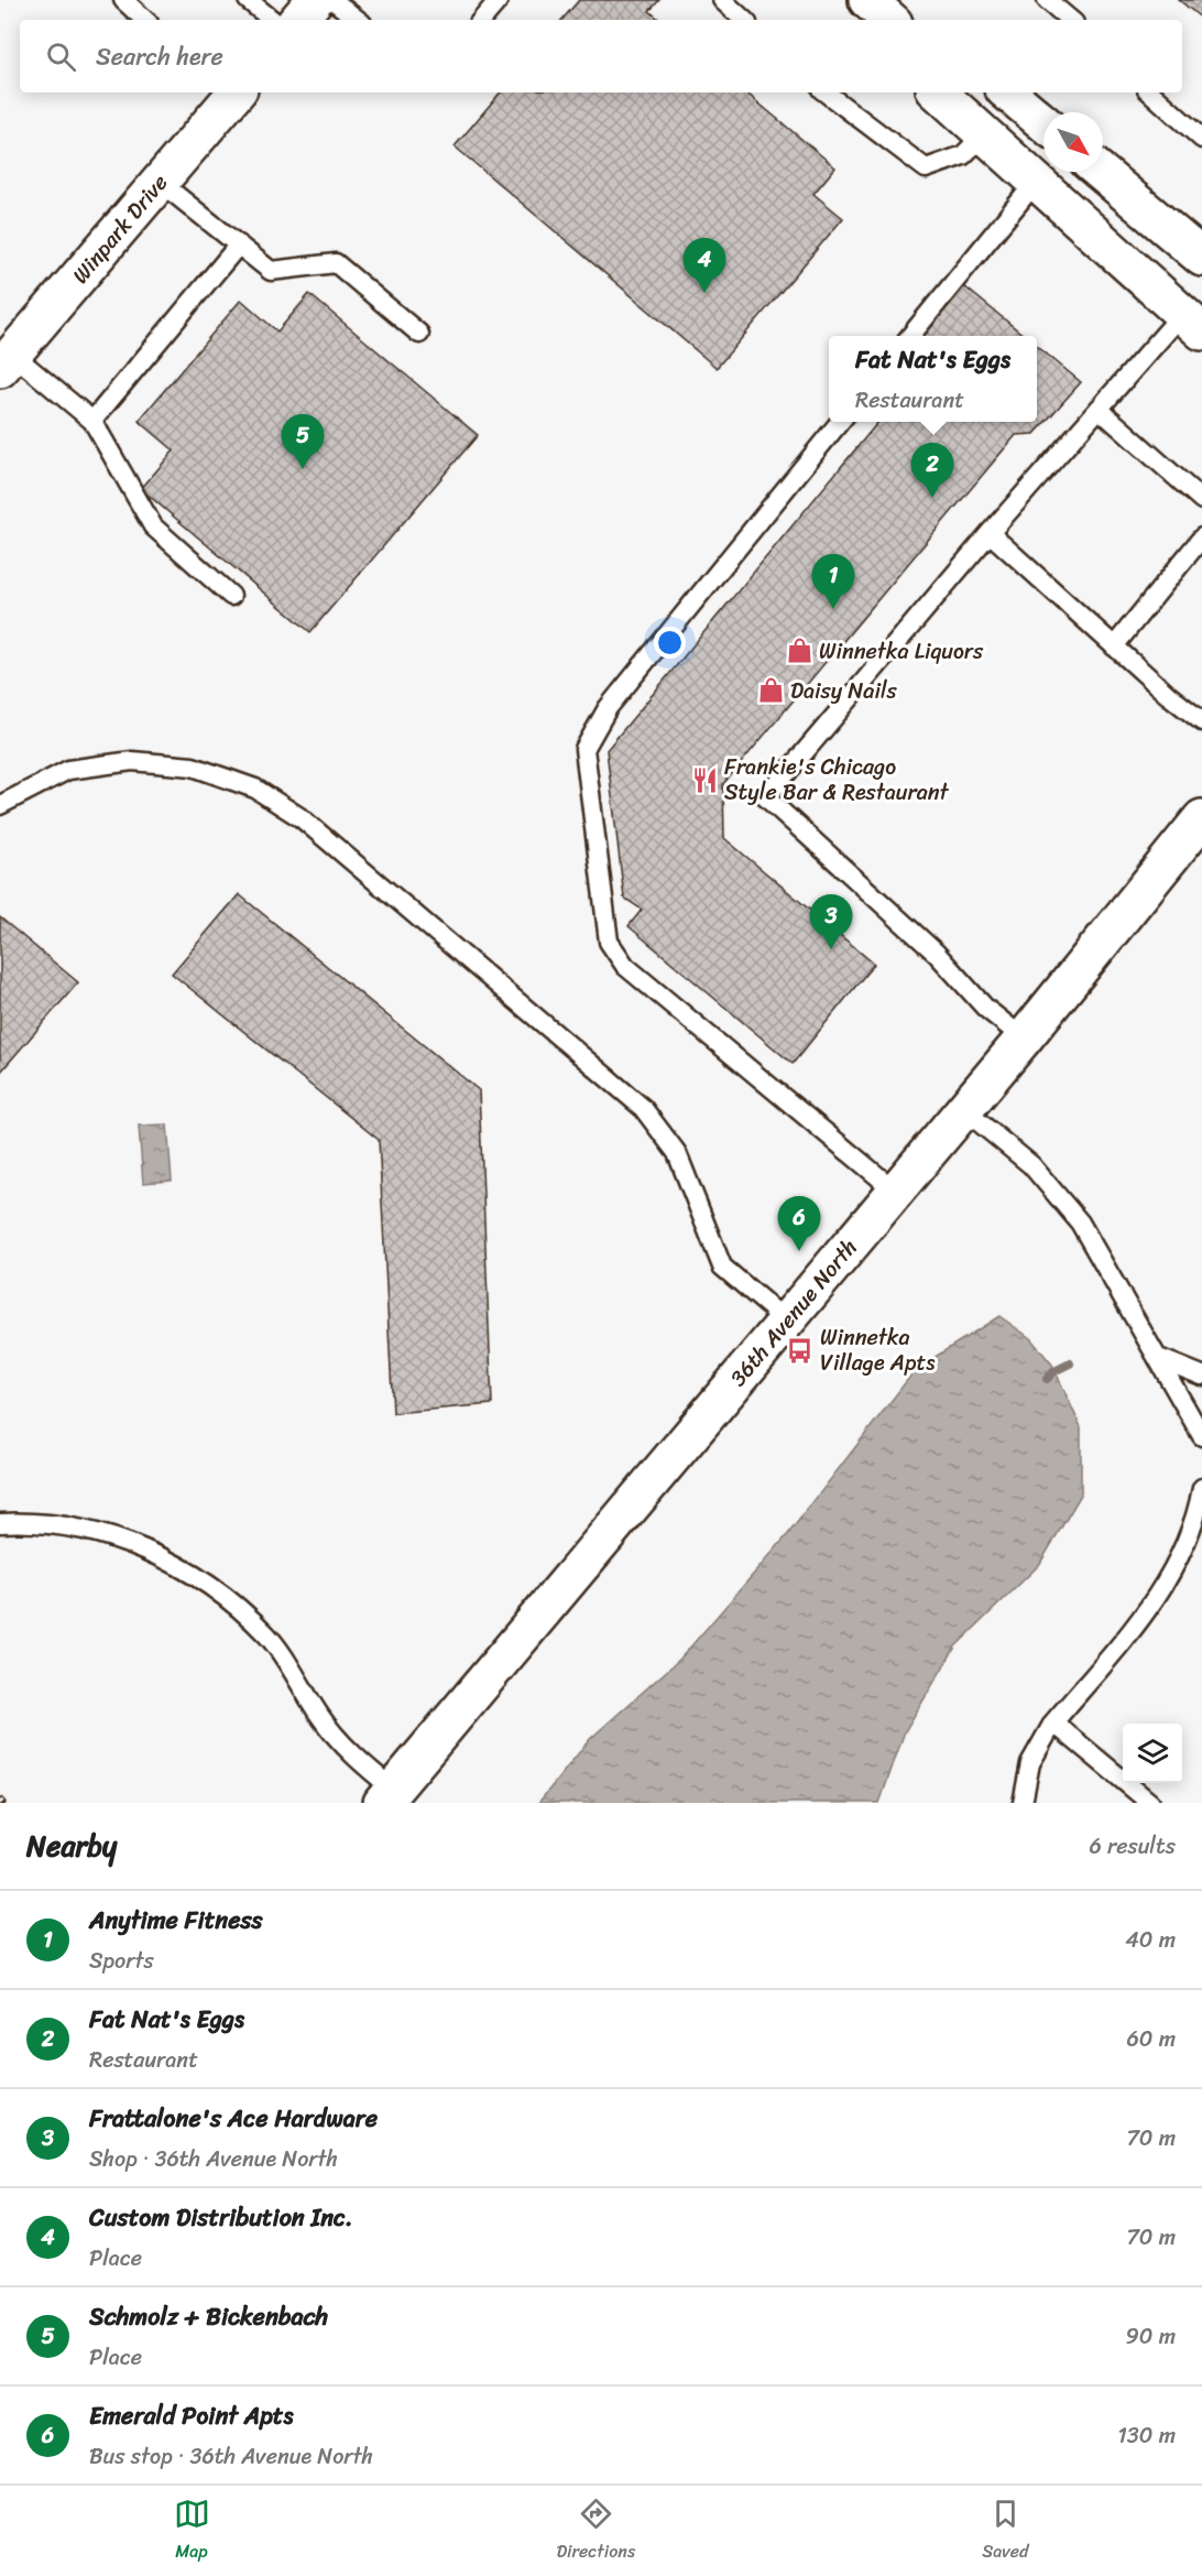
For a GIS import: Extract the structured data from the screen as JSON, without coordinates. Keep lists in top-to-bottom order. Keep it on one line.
{"streets":{"street":["Winpark Drive","36th Avenue North"]},"places":{"shop":["Winnetka Liquors","Daisy Nails"],"restaurant":["Frankie's Chicago Style Bar & Restaurant"],"bus stop":["Winnetka Village Apts"]},"north":"bottom right","page":{"search":"Search here","pins":["4","5","2","1","3","6"],"popup":["Fat Nat's Eggs","Restaurant"],"heading":["Nearby","6 results"],"list":[{"mark":"1","name":"Anytime Fitness","note":"Sports","value":"40 m"},{"mark":"2","name":"Fat Nat's Eggs","note":"Restaurant","value":"60 m"},{"mark":"3","name":"Frattalone's Ace Hardware","note":"Shop · 36th Avenue North","value":"70 m"},{"mark":"4","name":"Custom Distribution Inc.","note":"Place","value":"70 m"},{"mark":"5","name":"Schmolz + Bickenbach","note":"Place","value":"90 m"},{"mark":"6","name":"Emerald Point Apts","note":"Bus stop · 36th Avenue North","value":"130 m"}],"nav":["Map","Directions","Saved"]}}
